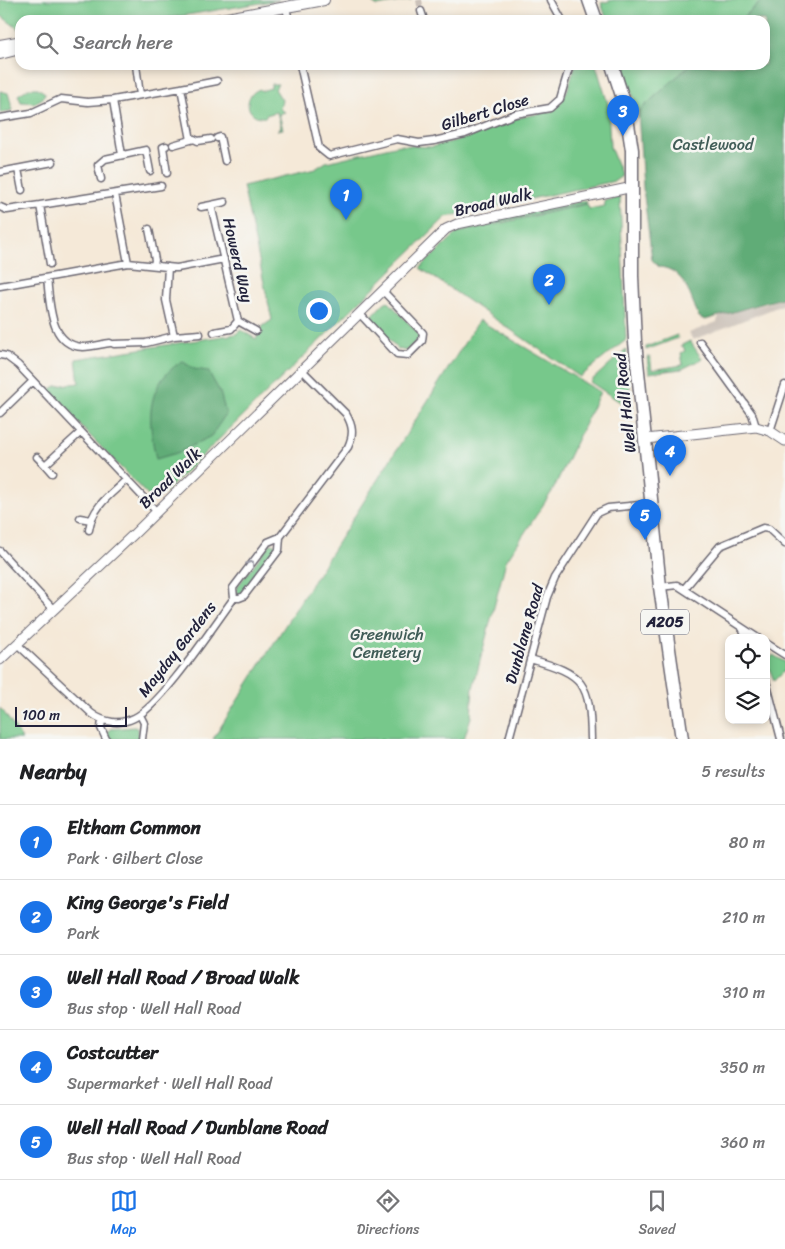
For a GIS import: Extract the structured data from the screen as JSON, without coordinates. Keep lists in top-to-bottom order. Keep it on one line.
{"streets":{"highway":["Well Hall Road","A205"],"street":["Gilbert Close","Broad Walk","Howerd Way","Dunblane Road","Mayday Gardens"]},"crossings":[["Broad Walk","Well Hall Road"],["Broad Walk","Mayday Gardens"],["Well Hall Road","Dunblane Road"]],"parks":["Castlewood","Greenwich Cemetery"],"scale_bar":"100 m","page":{"search":"Search here","pins":["3","1","2","4","5"],"scale":"100 m","heading":["Nearby","5 results"],"list":[{"mark":"1","name":"Eltham Common","note":"Park · Gilbert Close","value":"80 m"},{"mark":"2","name":"King George's Field","note":"Park","value":"210 m"},{"mark":"3","name":"Well Hall Road / Broad Walk","note":"Bus stop · Well Hall Road","value":"310 m"},{"mark":"4","name":"Costcutter","note":"Supermarket · Well Hall Road","value":"350 m"},{"mark":"5","name":"Well Hall Road / Dunblane Road","note":"Bus stop · Well Hall Road","value":"360 m"}],"nav":["Map","Directions","Saved"]}}
